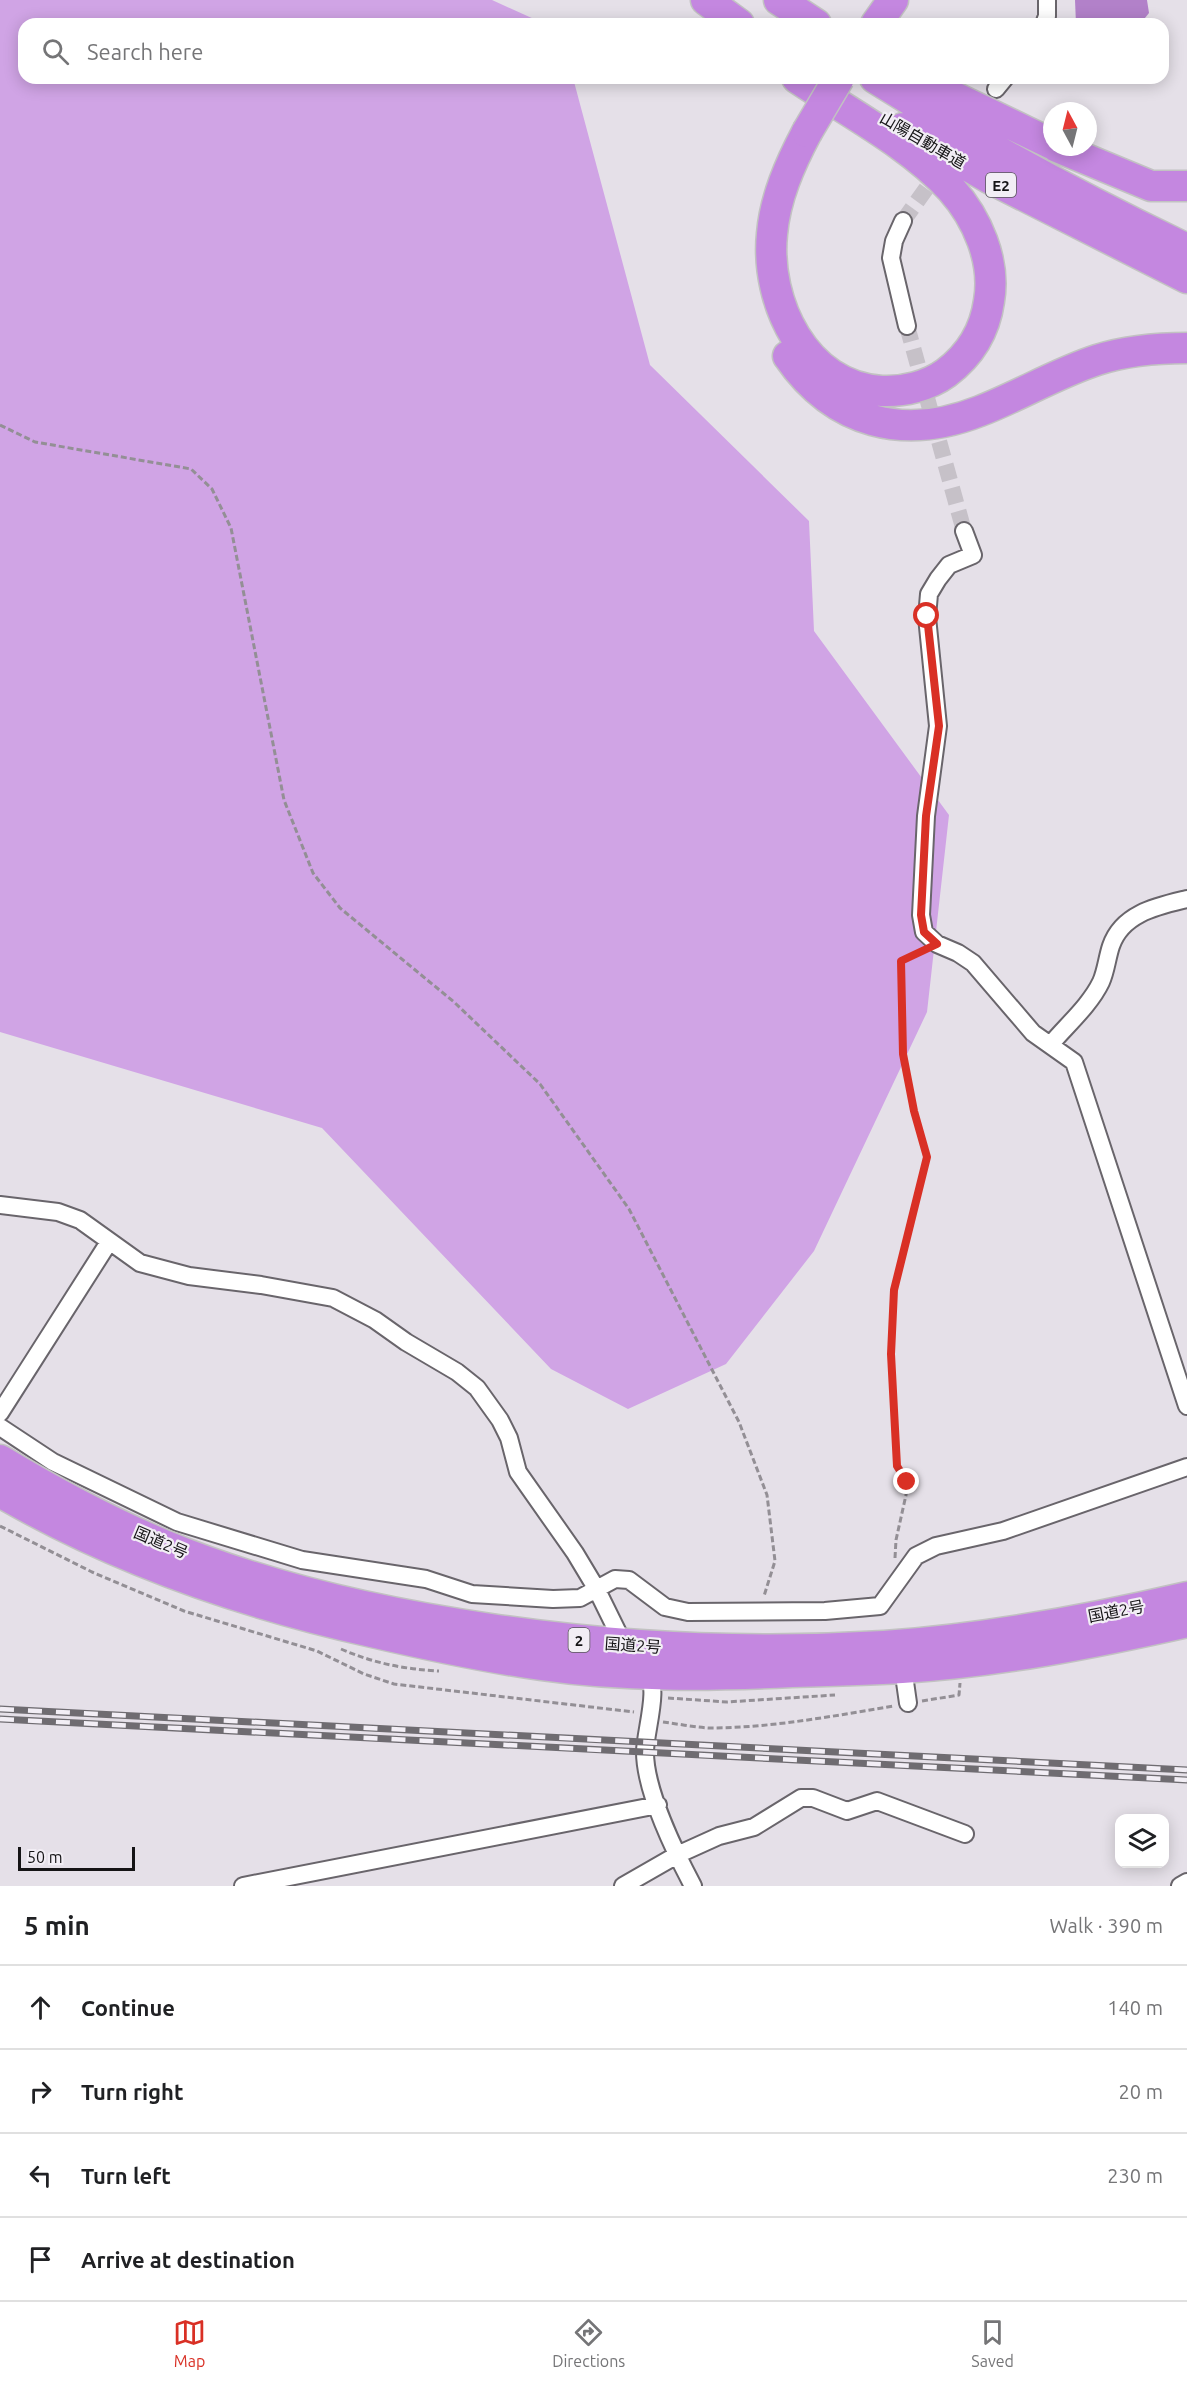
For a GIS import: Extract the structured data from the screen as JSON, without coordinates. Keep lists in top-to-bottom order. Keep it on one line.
{"streets":{"highway":["山陽自動車道","E2","国道2号","2"]},"scale_bar":"50 m","north":"top","page":{"search":"Search here","scale":"50 m","heading":["5 min","Walk · 390 m"],"list":[["Continue","140 m"],["Turn right","20 m"],["Turn left","230 m"],"Arrive at destination"],"nav":["Map","Directions","Saved"]}}
